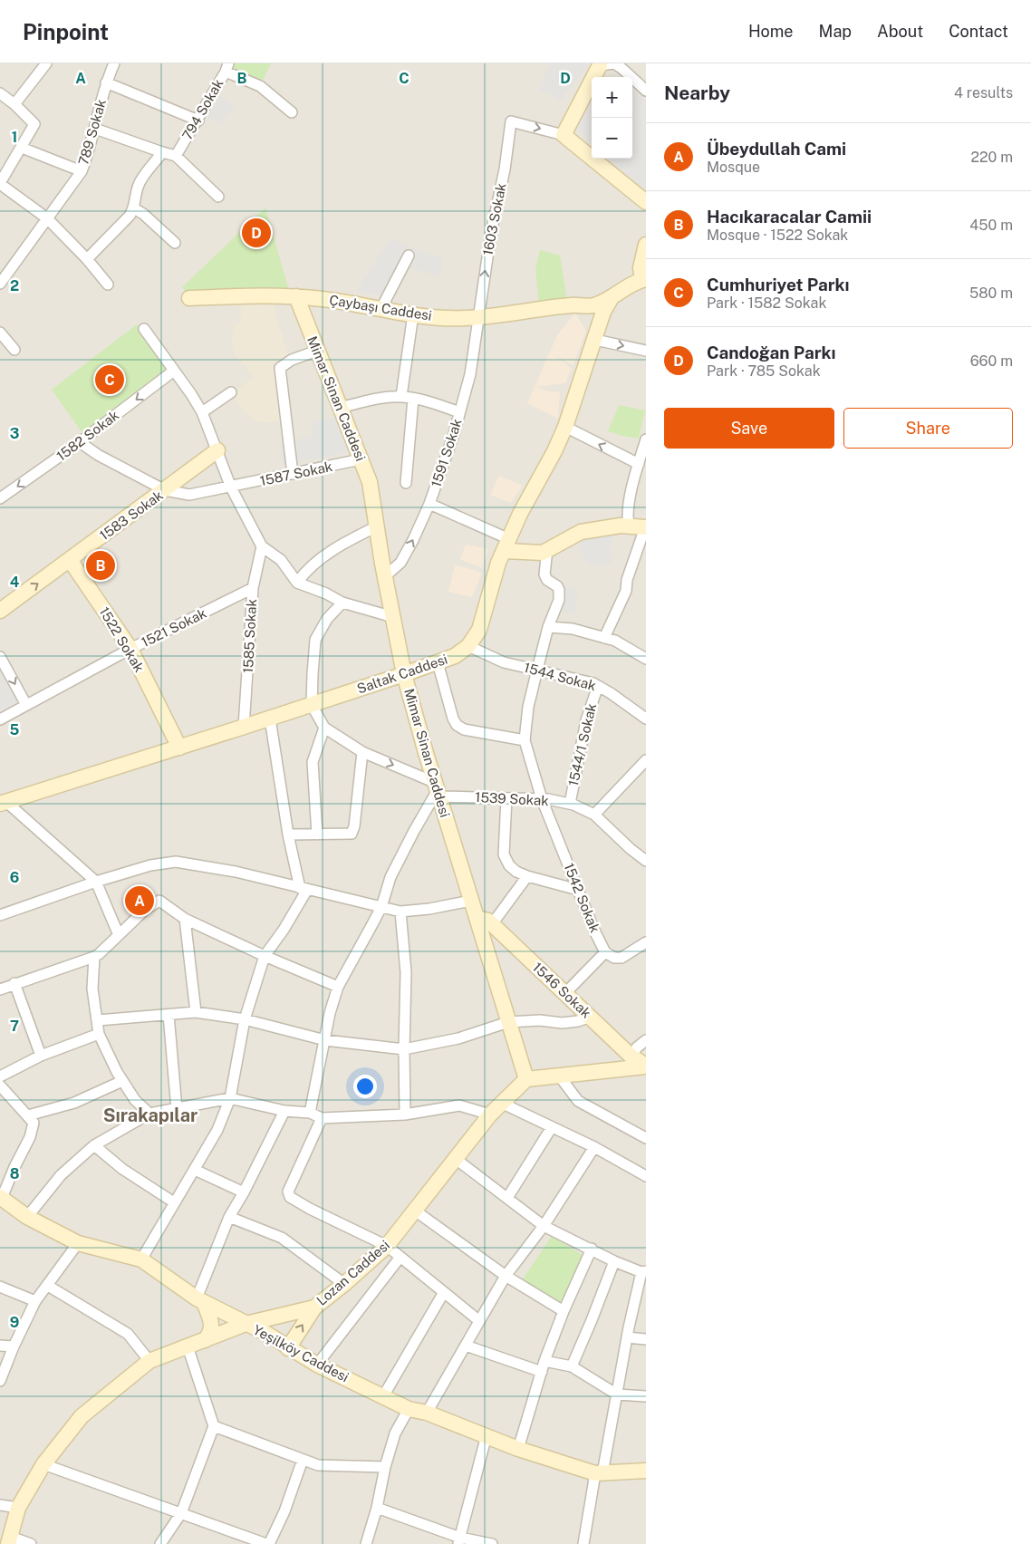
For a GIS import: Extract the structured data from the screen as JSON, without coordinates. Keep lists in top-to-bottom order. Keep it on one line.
{"streets":{"main road":["Çaybaşı Caddesi","Mimar Sinan Caddesi","1583 Sokak","1522 Sokak","Saltak Caddesi","1546 Sokak","Lozan Caddesi","Yeşilköy Caddesi"],"street":["794 Sokak","789 Sokak","1603 Sokak","1582 Sokak","1591 Sokak","1587 Sokak","1521 Sokak","1585 Sokak","1544 Sokak","1544/1 Sokak","1539 Sokak","1542 Sokak"]},"crossings":[["1603 Sokak","Çaybaşı Caddesi"],["1603 Sokak","1591 Sokak"],["Çaybaşı Caddesi","Mimar Sinan Caddesi"],["Çaybaşı Caddesi","1591 Sokak"],["Mimar Sinan Caddesi","1591 Sokak"],["Mimar Sinan Caddesi","1587 Sokak"],["Mimar Sinan Caddesi","Saltak Caddesi"],["Mimar Sinan Caddesi","1539 Sokak"],["Mimar Sinan Caddesi","1546 Sokak"],["Mimar Sinan Caddesi","Lozan Caddesi"],["1582 Sokak","1587 Sokak"],["1587 Sokak","1583 Sokak"],["1583 Sokak","1522 Sokak"],["1521 Sokak","1585 Sokak"],["1521 Sokak","1522 Sokak"],["1585 Sokak","Saltak Caddesi"],["1522 Sokak","Saltak Caddesi"],["Saltak Caddesi","1544 Sokak"],["1544 Sokak","1544/1 Sokak"],["1544/1 Sokak","1539 Sokak"],["1539 Sokak","1542 Sokak"],["Lozan Caddesi","Yeşilköy Caddesi"]],"one_way":["1582 Sokak"],"districts":["Sırakapılar"],"page":{"header":"Pinpoint","nav":["Home","Map","About","Contact"],"heading":["Nearby","4 results"],"map_buttons":["+","−"],"list":[{"mark":"A","name":"Übeydullah Cami","note":"Mosque","value":"220 m"},{"mark":"B","name":"Hacıkaracalar Camii","note":"Mosque · 1522 Sokak","value":"450 m"},{"mark":"C","name":"Cumhuriyet Parkı","note":"Park · 1582 Sokak","value":"580 m"},{"mark":"D","name":"Candoğan Parkı","note":"Park · 785 Sokak","value":"660 m"}],"pins":["D","C","B","A"],"buttons":["Save","Share"]},"grid":{"columns":["A","B","C","D"],"rows":["1","2","3","4","5","6","7","8","9"]}}
